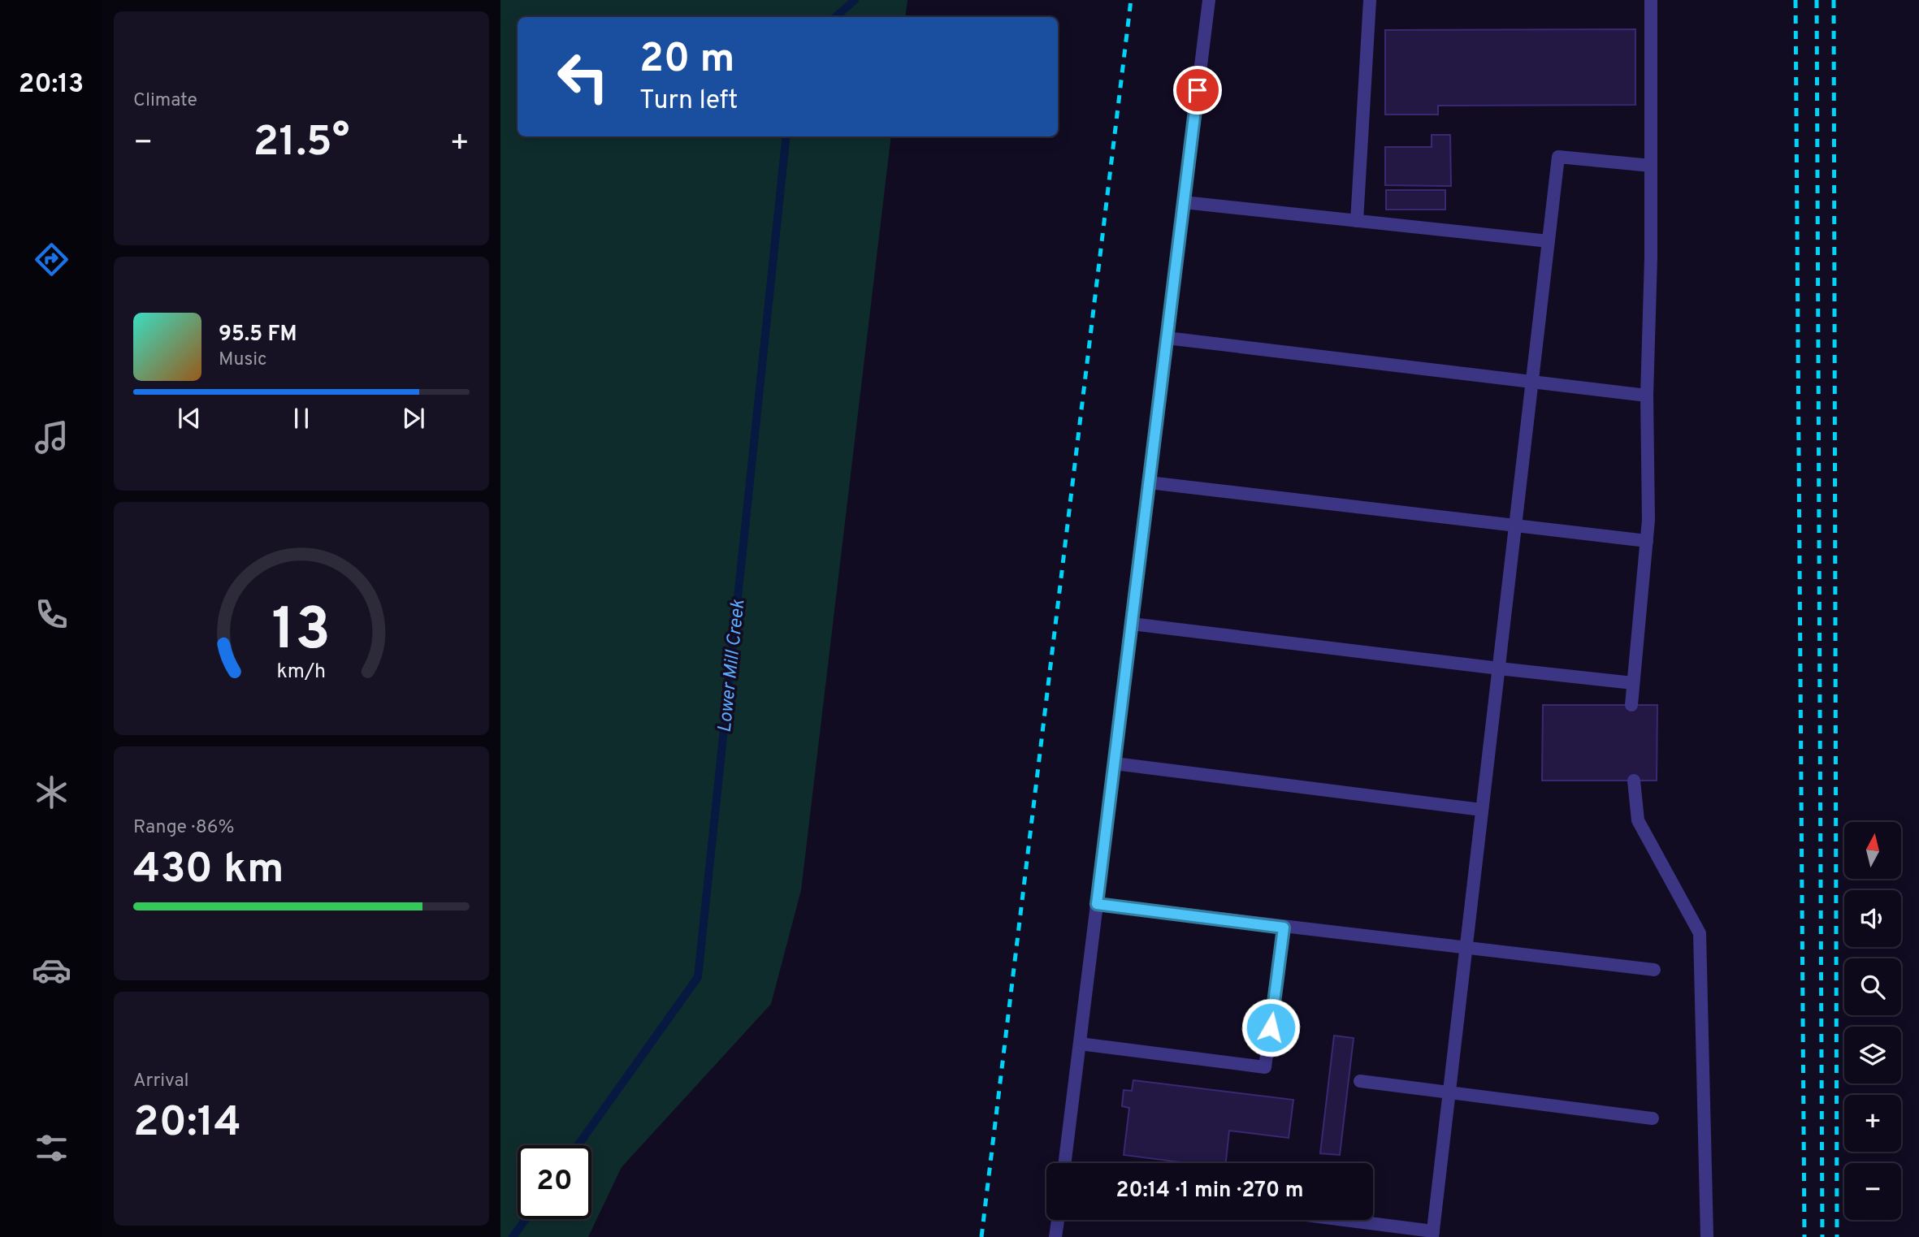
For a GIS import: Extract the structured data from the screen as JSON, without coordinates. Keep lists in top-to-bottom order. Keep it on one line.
{"water":["Lower Mill Creek"],"north":"top","page":{"tabs":"20:13","tile":["Climate",["Range · 86%","430 km"],["Arrival","20:14"]],"turn":["20 m","Turn left"],"heat":["−","21.5°","+"],"song":["95.5 FM","Music"],"map_buttons":["+","−"],"limit":"20","trip":"20:14 · 1 min · 270 m","gauge":["13","km/h"]}}
